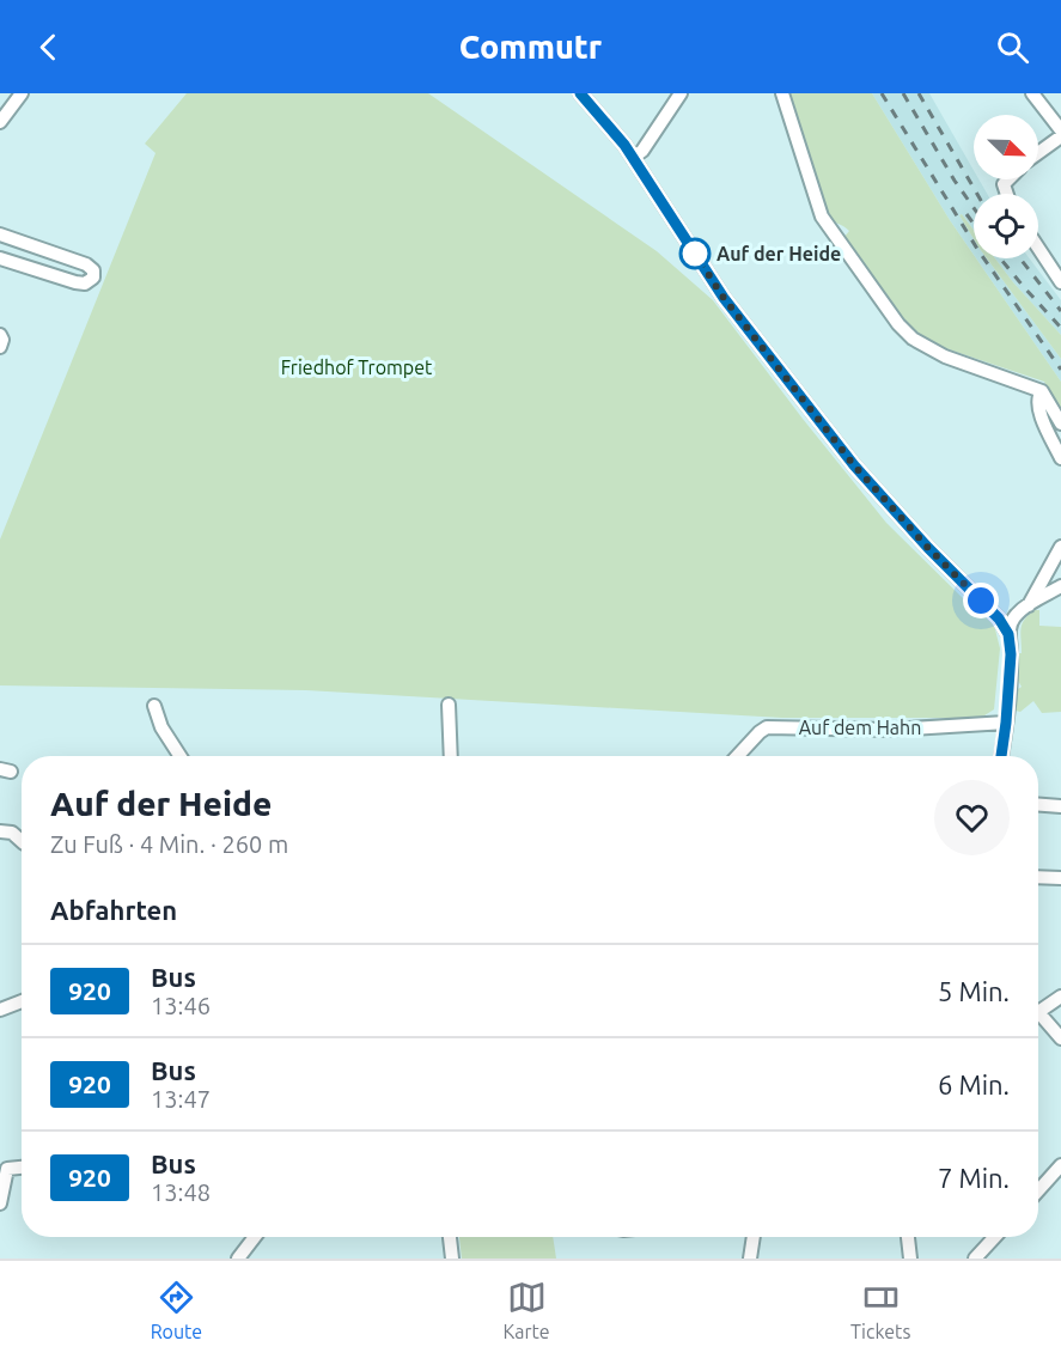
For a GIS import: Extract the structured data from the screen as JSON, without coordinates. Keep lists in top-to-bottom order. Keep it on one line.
{"streets":{"street":["Auf dem Hahn"]},"parks":["Friedhof Trompet"],"places":["Auf der Heide"],"lines":["bus line 920"],"north":"bottom right","page":{"header":"Commutr","heading":[["Auf der Heide","Zu Fuß · 4 Min. · 260 m"],"Abfahrten"],"list":[{"mark":"920","name":"Bus","note":"13:46","value":"5 Min."},{"mark":"920","name":"Bus","note":"13:47","value":"6 Min."},{"mark":"920","name":"Bus","note":"13:48","value":"7 Min."}],"tabs":["Route","Karte","Tickets"]}}
